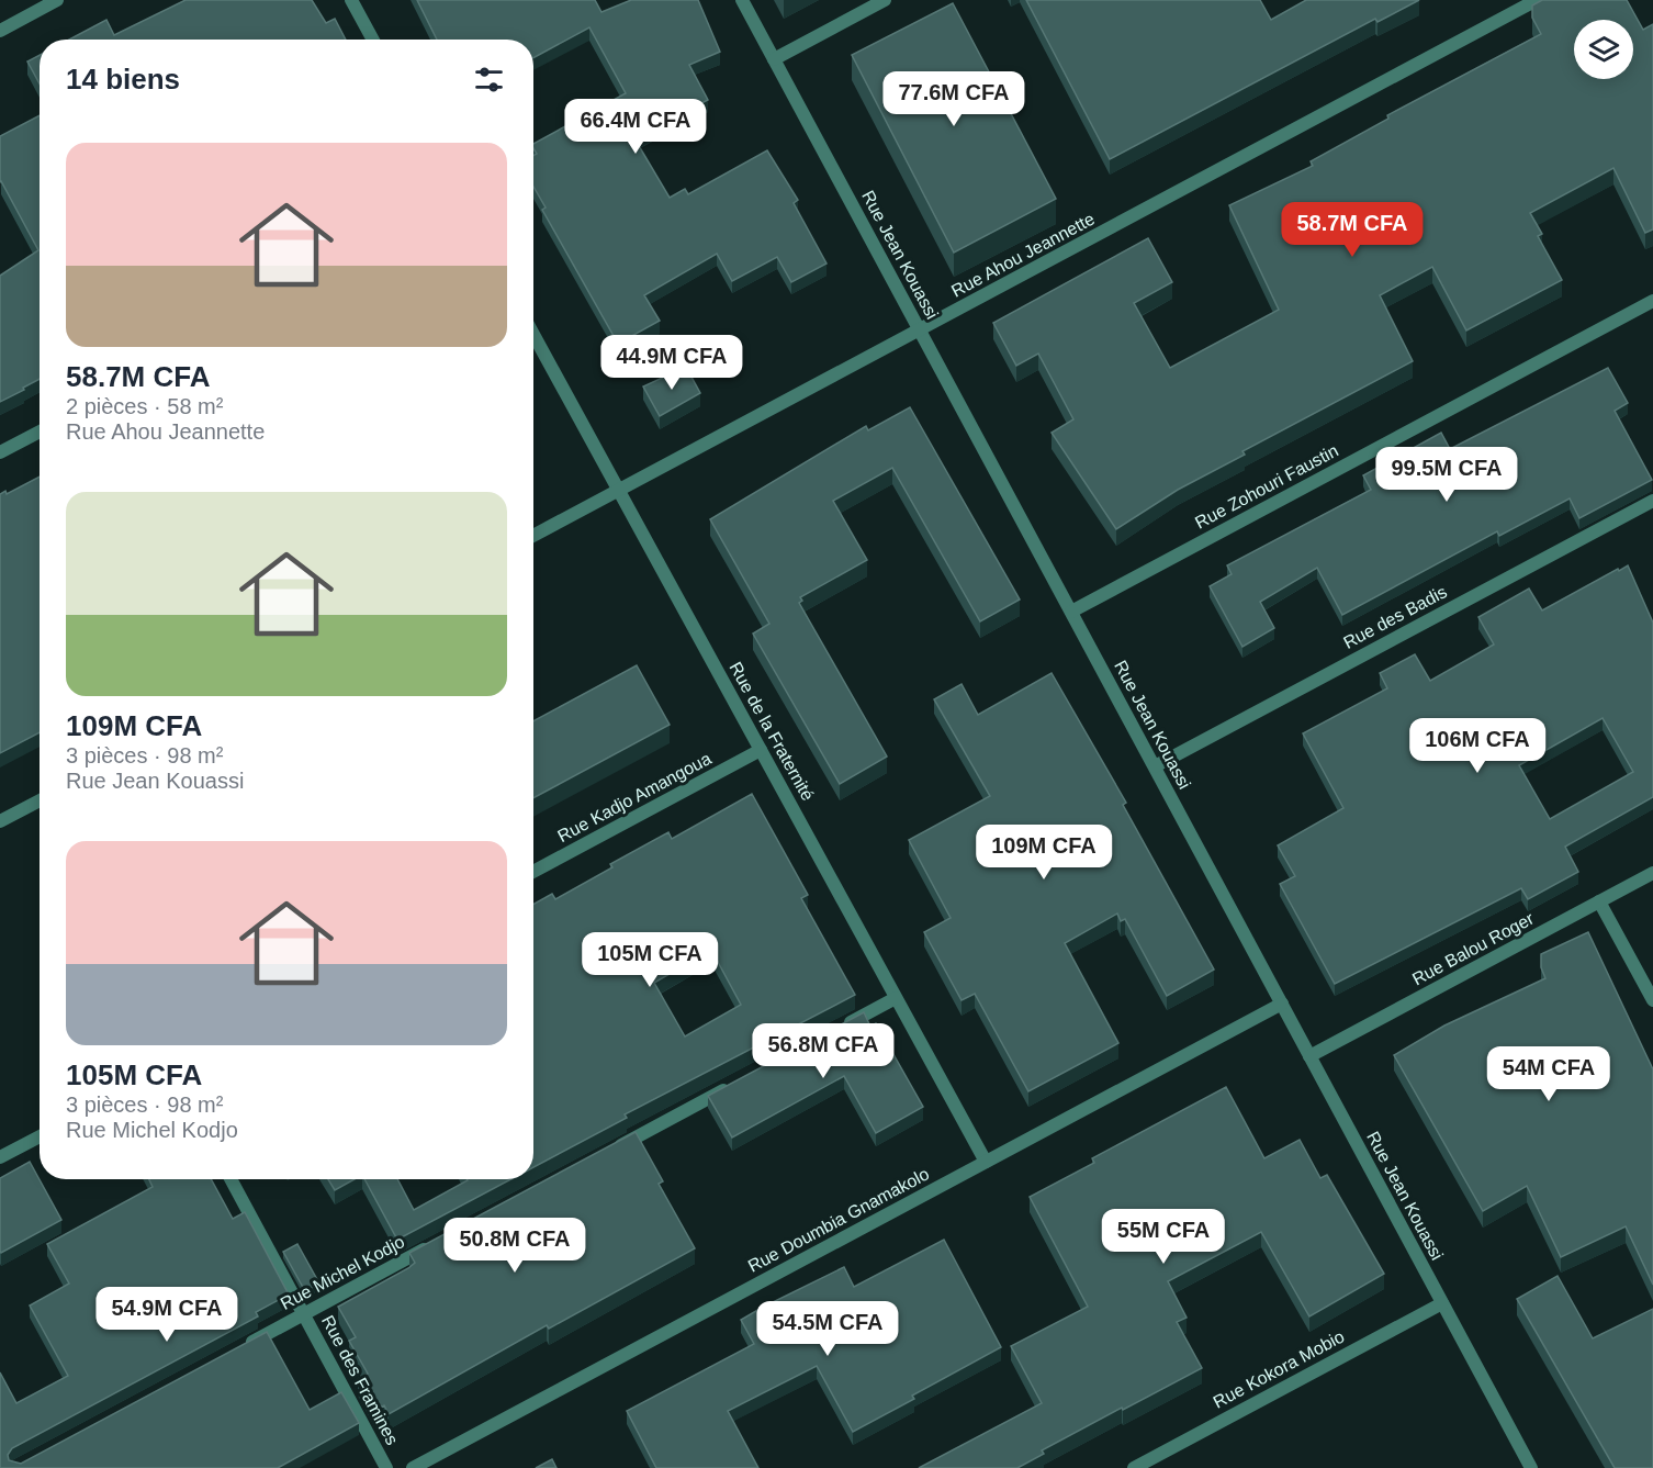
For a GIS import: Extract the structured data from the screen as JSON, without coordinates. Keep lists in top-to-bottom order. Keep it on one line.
{"streets":{"street":["Rue Jean Kouassi","Rue Ahou Jeannette","Rue Zohouri Faustin","Rue des Badis","Rue de la Fraternité","Rue Kadjo Amangoua","Rue Balou Roger","Rue Doumbia Gnamakolo","Rue Michel Kodjo","Rue Kokora Mobio","Rue des Framines"]},"crossings":[["Rue Jean Kouassi","Rue Ahou Jeannette"],["Rue Jean Kouassi","Rue Zohouri Faustin"],["Rue Jean Kouassi","Rue des Badis"],["Rue Jean Kouassi","Rue Balou Roger"],["Rue Jean Kouassi","Rue Doumbia Gnamakolo"],["Rue Jean Kouassi","Rue Kokora Mobio"],["Rue Ahou Jeannette","Rue de la Fraternité"],["Rue de la Fraternité","Rue Kadjo Amangoua"],["Rue de la Fraternité","Rue Doumbia Gnamakolo"],["Rue Michel Kodjo","Rue des Framines"]],"page":{"heading":"14 biens","price":["77.6M CFA","66.4M CFA","58.7M CFA","44.9M CFA","99.5M CFA","106M CFA","109M CFA","105M CFA","56.8M CFA","54M CFA","55M CFA","50.8M CFA","54.9M CFA","54.5M CFA"],"list":[{"name":"58.7M CFA","note":"2 pièces · 58 m² · Rue Ahou Jeannette"},{"name":"109M CFA","note":"3 pièces · 98 m² · Rue Jean Kouassi"},{"name":"105M CFA","note":"3 pièces · 98 m² · Rue Michel Kodjo"}]}}
